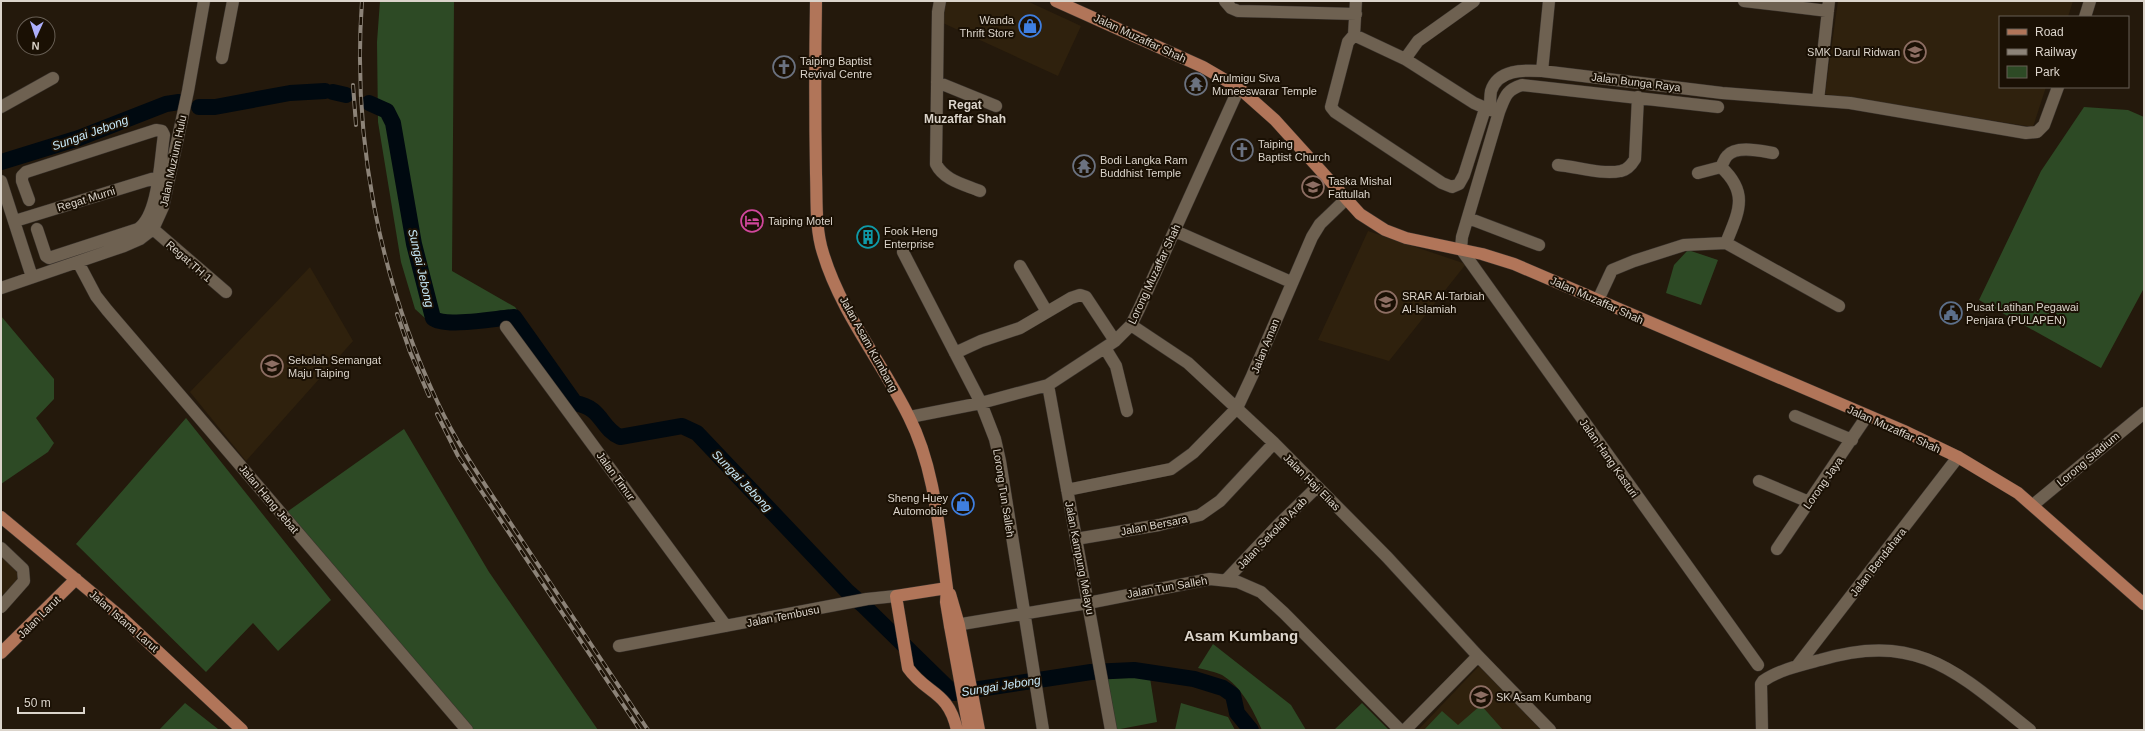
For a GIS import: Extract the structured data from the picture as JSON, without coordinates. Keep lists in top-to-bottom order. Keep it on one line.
{"streets":{"main road":["Jalan Muzaffar Shah","Jalan Asam Kumbang","Jalan Tembusu","Jalan Larut","Jalan Istana Larut"],"street":["Jalan Bunga Raya","Jalan Muzium Hulu","Regat Murni","Regat TH 1","Lorong Muzaffar Shah","Jalan Aman","Jalan Hang Kasturi","Lorong Stadium","Jalan Timur","Jalan Haji Elias","Lorong Jaya","Lorong Tun Salleh","Jalan Hang Jebat","Jalan Bersara","Jalan Sekolah Arab","Jalan Kampung Melayu","Jalan Bendahara","Jalan Tun Salleh"]},"crossings":[["Jalan Muzaffar Shah","Jalan Bunga Raya"],["Jalan Muzaffar Shah","Lorong Muzaffar Shah"],["Jalan Muzaffar Shah","Jalan Aman"],["Jalan Muzaffar Shah","Jalan Hang Kasturi"],["Jalan Muzaffar Shah","Lorong Stadium"],["Jalan Muzaffar Shah","Lorong Jaya"],["Jalan Muzaffar Shah","Jalan Bendahara"],["Jalan Bunga Raya","Jalan Hang Kasturi"],["Jalan Muzium Hulu","Regat TH 1"],["Lorong Muzaffar Shah","Jalan Asam Kumbang"],["Lorong Muzaffar Shah","Jalan Haji Elias"],["Lorong Muzaffar Shah","Lorong Tun Salleh"],["Lorong Muzaffar Shah","Jalan Kampung Melayu"],["Jalan Asam Kumbang","Jalan Tun Salleh"],["Jalan Asam Kumbang","Jalan Tembusu"],["Jalan Aman","Jalan Haji Elias"],["Jalan Aman","Jalan Kampung Melayu"],["Jalan Timur","Jalan Tembusu"],["Jalan Haji Elias","Jalan Bersara"],["Jalan Haji Elias","Jalan Sekolah Arab"],["Lorong Tun Salleh","Jalan Tun Salleh"],["Jalan Bersara","Jalan Kampung Melayu"],["Jalan Sekolah Arab","Jalan Tun Salleh"],["Jalan Kampung Melayu","Jalan Tun Salleh"],["Jalan Larut","Jalan Istana Larut"]],"districts":["Regat Muzaffar Shah","Asam Kumbang"],"water":["Sungai Jebong"],"places":{"shop":["Wanda Thrift Store","Sheng Huey Automobile"],"school or university":["SMK Darul Ridwan","Taska Mishal Fattullah","SRAR Al-Tarbiah Al-Islamiah","Sekolah Semangat Maju Taiping","SK Asam Kumbang"],"church":["Taiping Baptist Revival Centre","Taiping Baptist Church"],"temple":["Arulmigu Siva Muneeswarar Temple","Bodi Langka Ram Buddhist Temple"],"hotel":["Taiping Motel"],"building":["Fook Heng Enterprise"],"public building":["Pusat Latihan Pegawai Penjara (PULAPEN)"]},"legend":["Road","Railway","Park"],"scale_bar":"50 m","north":"bottom"}
